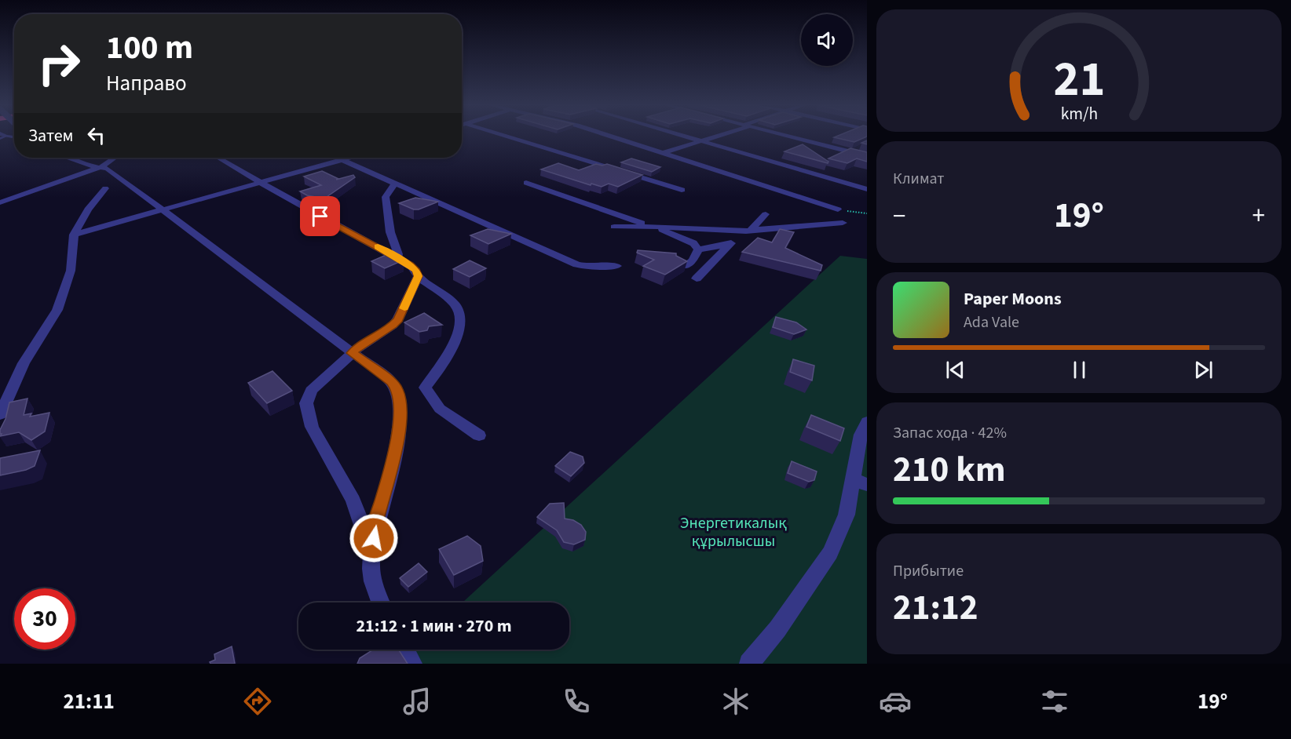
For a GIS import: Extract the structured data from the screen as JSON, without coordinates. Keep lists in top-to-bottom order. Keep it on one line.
{"parks":["Энергетикалық құрылысшы"],"page":{"turn":["100 m","Направо"],"then":"Затем","tile":["Климат",["Запас хода · 42%","210 km"],["Прибытие","21:12"]],"heat":["−","19°","+"],"song":["Paper Moons","Ada Vale"],"limit":"30","trip":"21:12 · 1 мин · 270 m","tabs":["21:11","19°"],"gauge":["21","km/h"]}}
